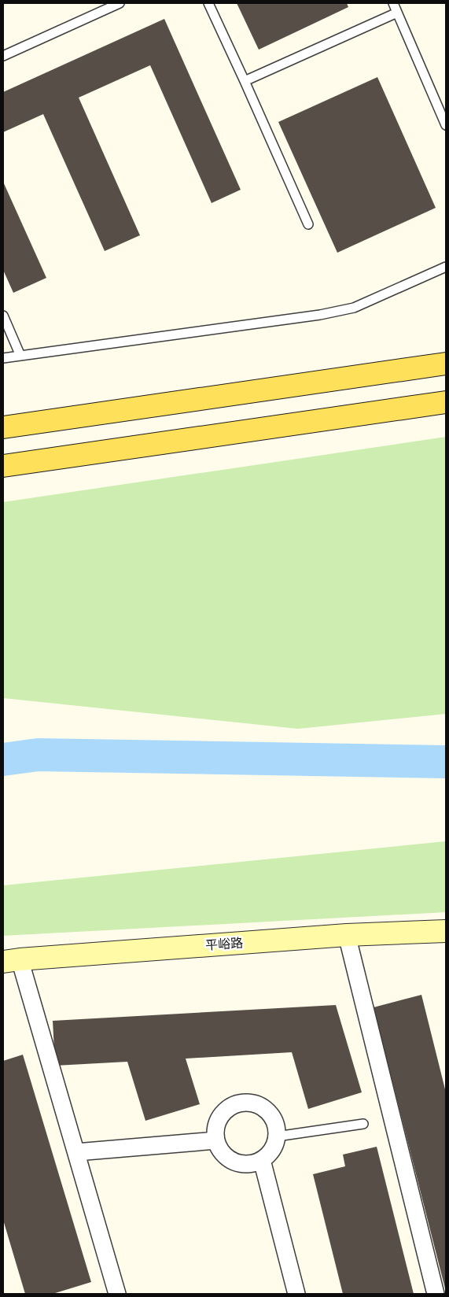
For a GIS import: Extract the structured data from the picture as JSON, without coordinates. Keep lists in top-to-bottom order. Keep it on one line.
{"streets":{"street":["平峪路"]}}
